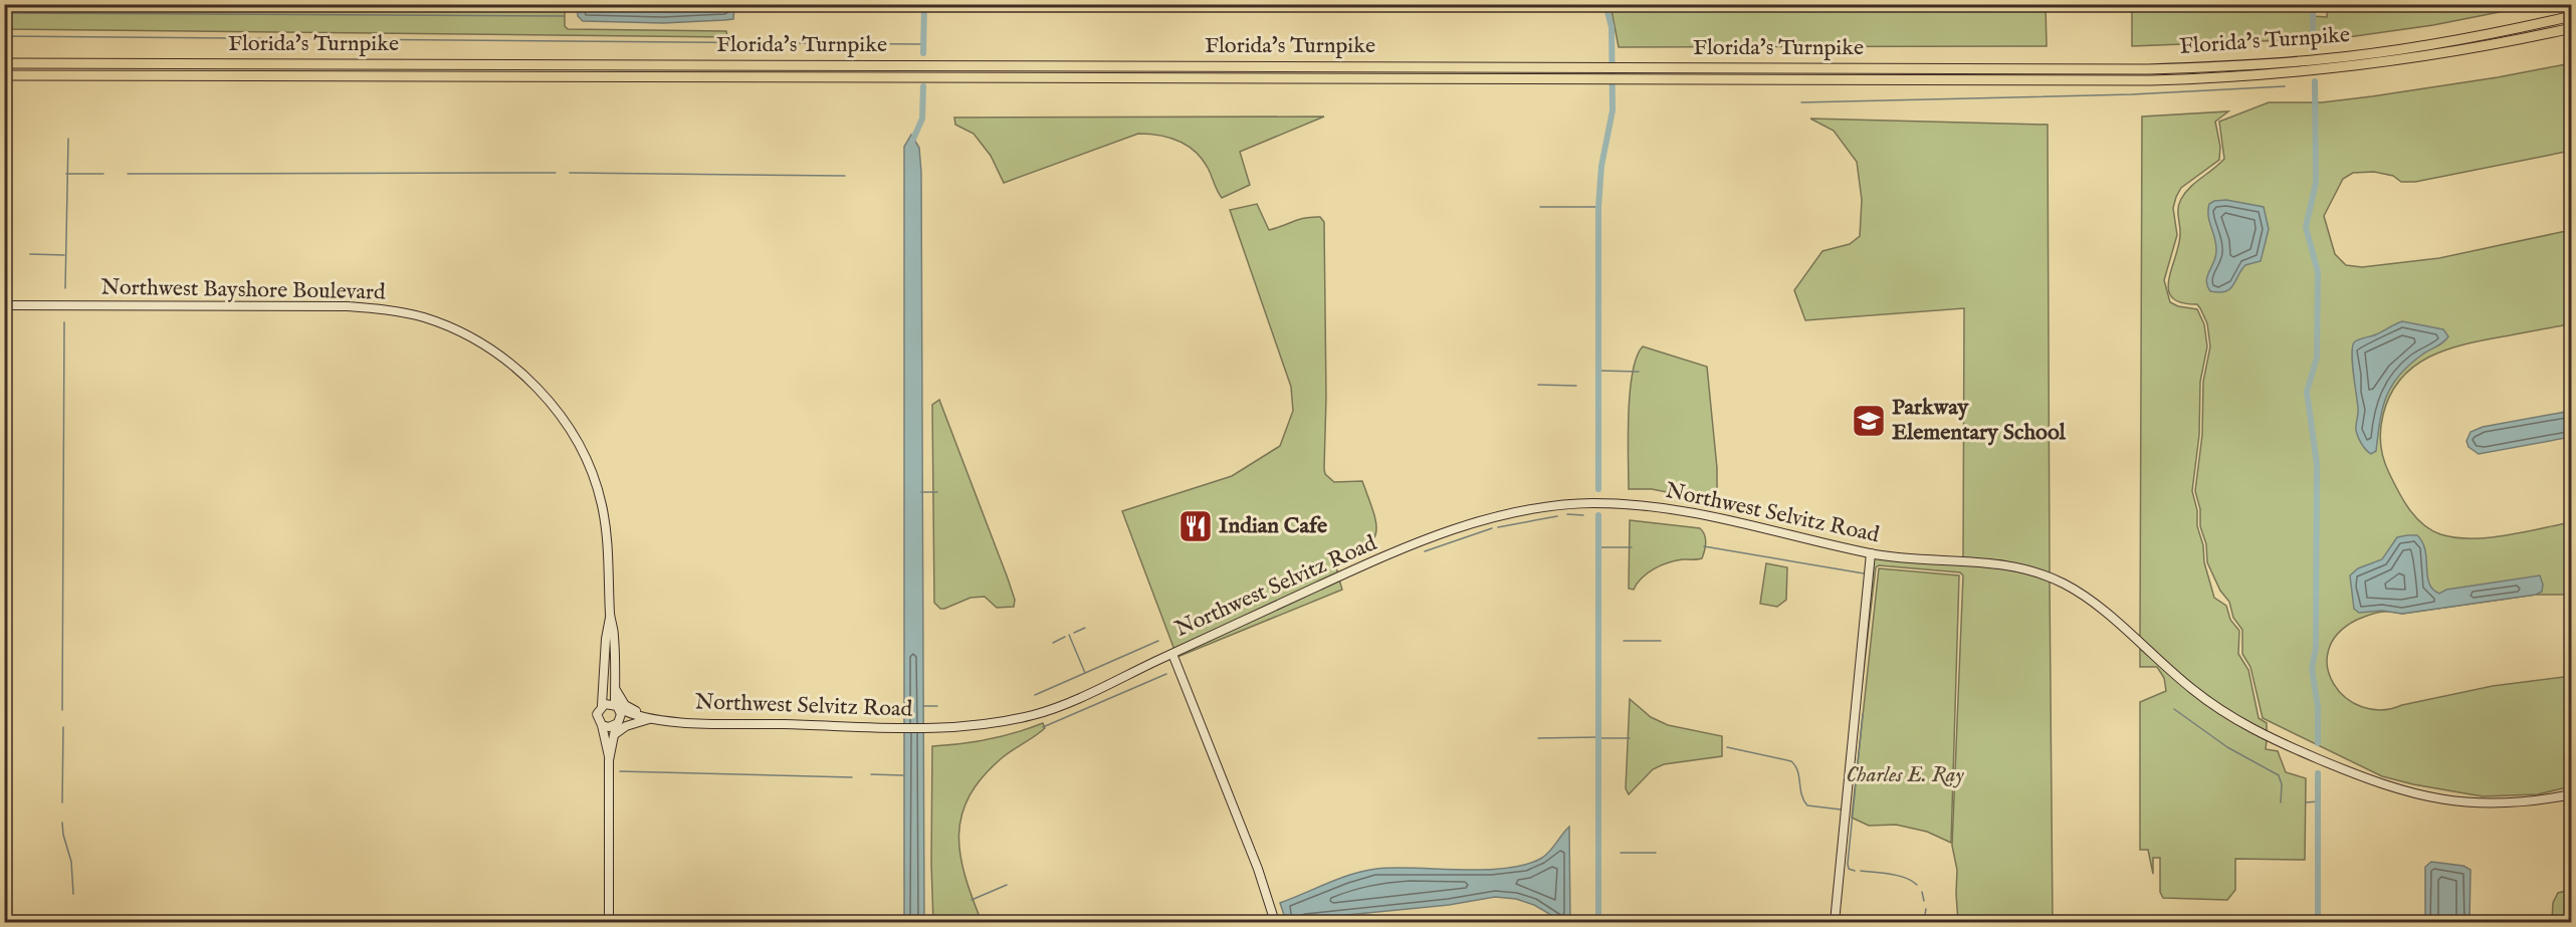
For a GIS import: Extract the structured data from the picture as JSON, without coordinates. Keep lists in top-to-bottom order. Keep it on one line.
{"streets":{"highway":["Florida's Turnpike"],"street":["Northwest Bayshore Boulevard","Northwest Selvitz Road"]},"crossings":[["Northwest Bayshore Boulevard","Northwest Selvitz Road"]],"parks":["Charles E. Ray"],"places":{"school or university":["Parkway Elementary School"],"restaurant":["Indian Cafe"]}}
